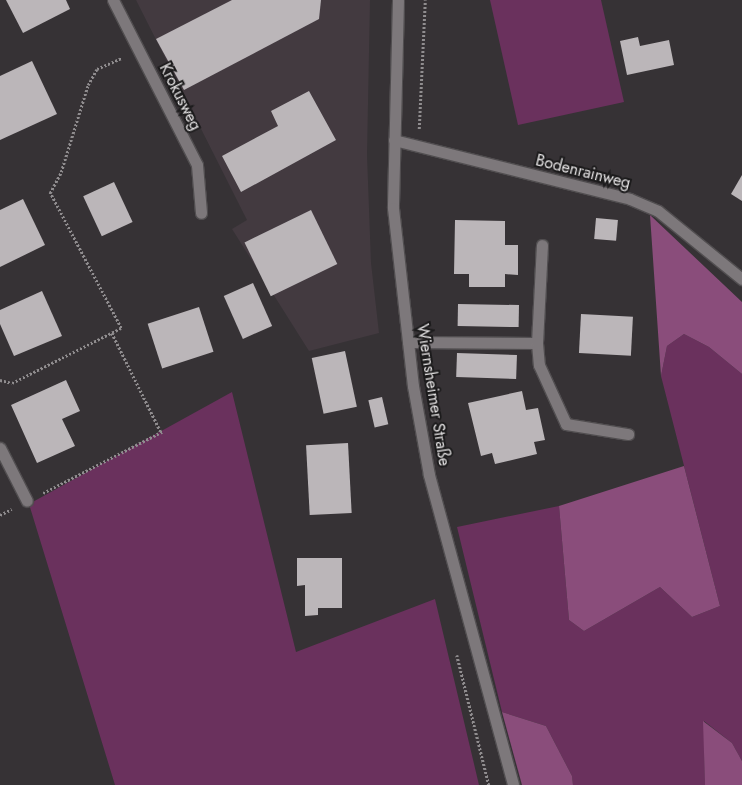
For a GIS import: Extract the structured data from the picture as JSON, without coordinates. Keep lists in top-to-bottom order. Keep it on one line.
{"streets":{"main road":["Krokusweg","Bodenrainweg","Wiernsheimer Straße"]},"crossings":[["Bodenrainweg","Wiernsheimer Straße"]]}
